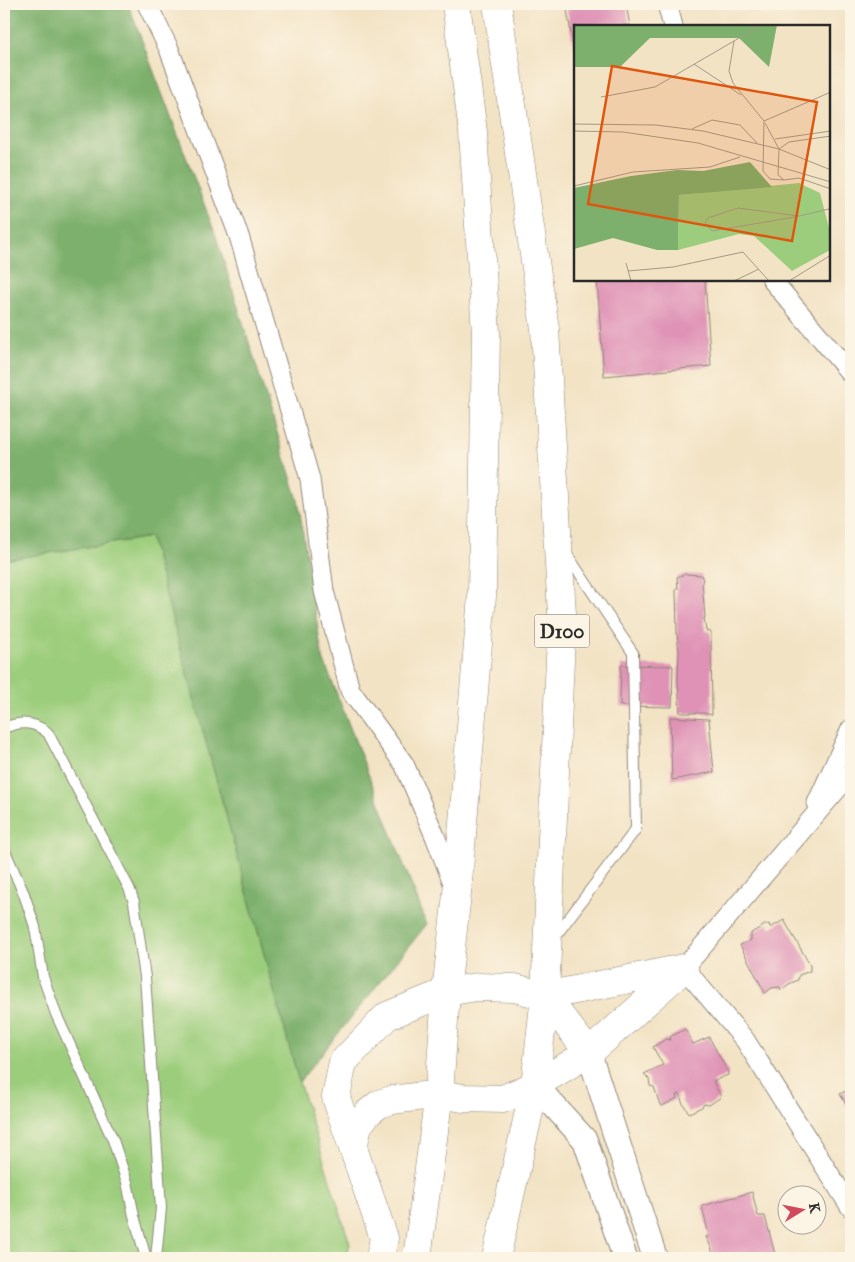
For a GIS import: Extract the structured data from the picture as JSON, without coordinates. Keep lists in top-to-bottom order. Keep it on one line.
{"streets":{"main road":["D100"]},"north":"right"}
